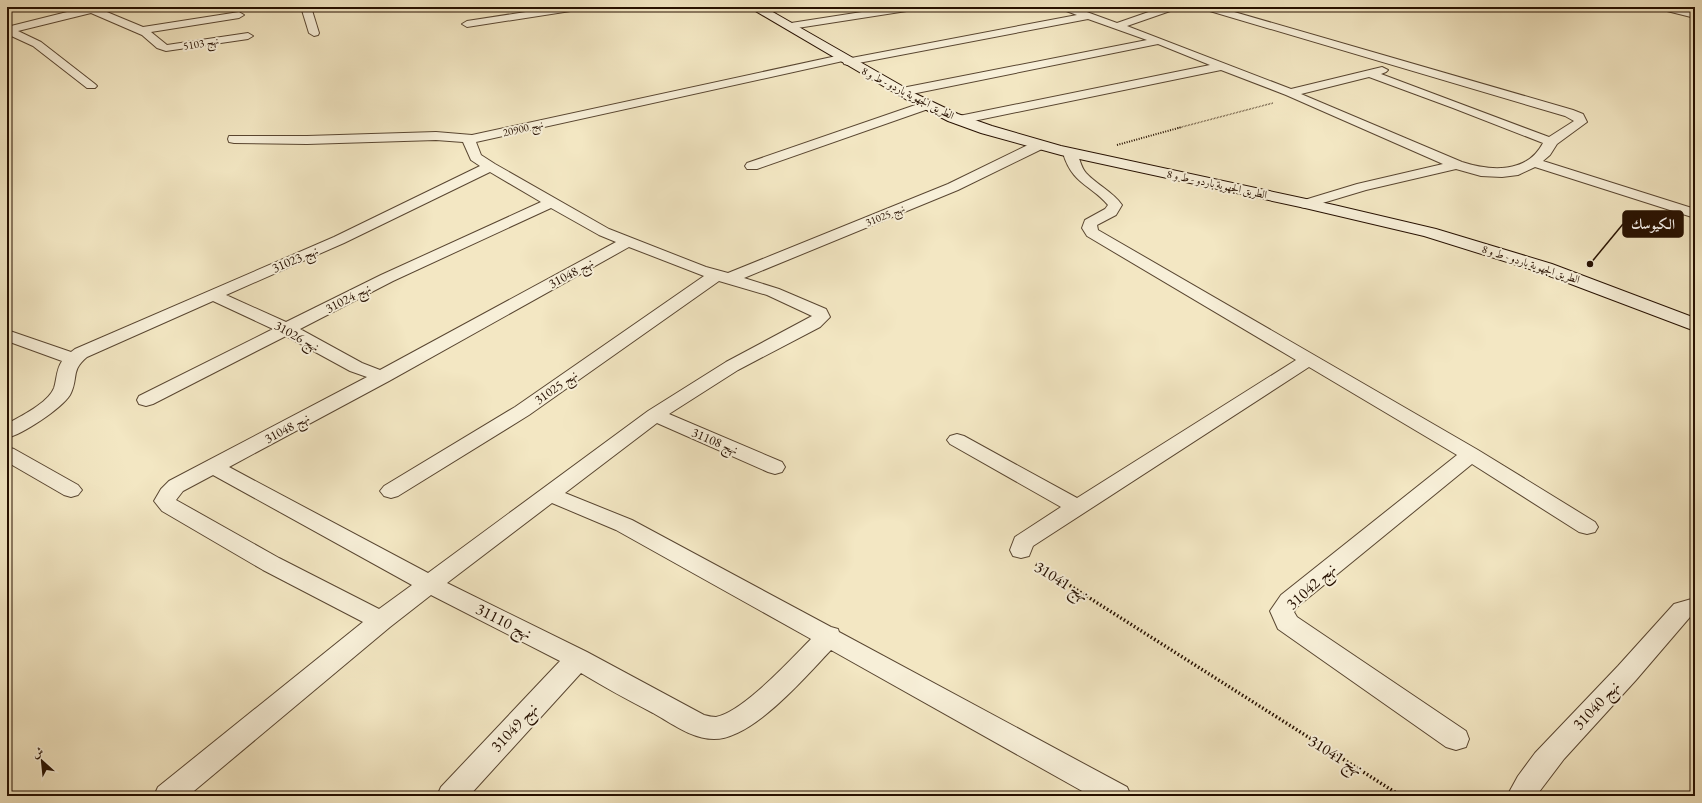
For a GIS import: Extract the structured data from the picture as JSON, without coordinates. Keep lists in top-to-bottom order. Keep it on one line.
{"streets":{"main road":["الطريق الجهوية باردو - ط و 8"],"street":["نهج 5103","نهج 20900","نهج 31025","نهج 31023","نهج 31048","نهج 31024","نهج 31026","نهج 31108","نهج 31042","نهج 31110","نهج 31040","نهج 31049"],"path":["نهج 31041"]},"crossings":[["الطريق الجهوية باردو - ط و 8","نهج 20900"],["الطريق الجهوية باردو - ط و 8","نهج 31025"],["نهج 31023","نهج 31026"],["نهج 31048","نهج 31026"],["نهج 31048","نهج 31110"],["نهج 31024","نهج 31026"],["نهج 31110","نهج 31049"]],"places":["الكيوسك"],"north":"top left"}
